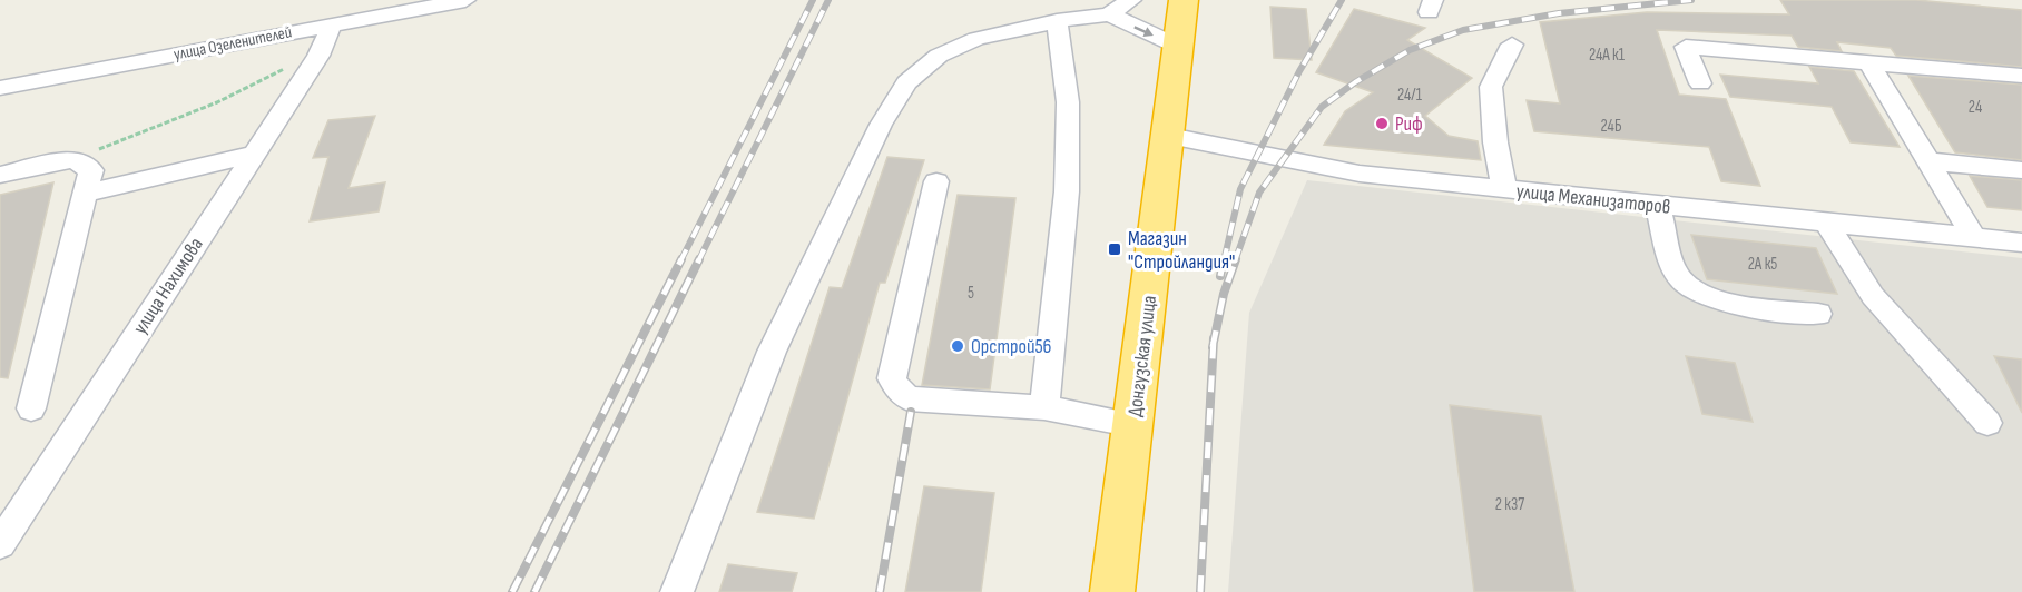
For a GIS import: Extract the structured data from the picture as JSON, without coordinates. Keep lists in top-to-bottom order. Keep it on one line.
{"streets":{"highway":["Донгузская улица"],"street":["улица Озеленителей","улица Механизаторов","улица Нахимова"]},"crossings":[["улица Озеленителей","улица Нахимова"],["улица Механизаторов","Донгузская улица"]],"places":{"other":["Риф","Орстрой56"],"transit":["Магазин \"Стройландия\""]},"house_numbers":["24А к1","24/1","24","24Б","2А к5","5","2 к37"]}
